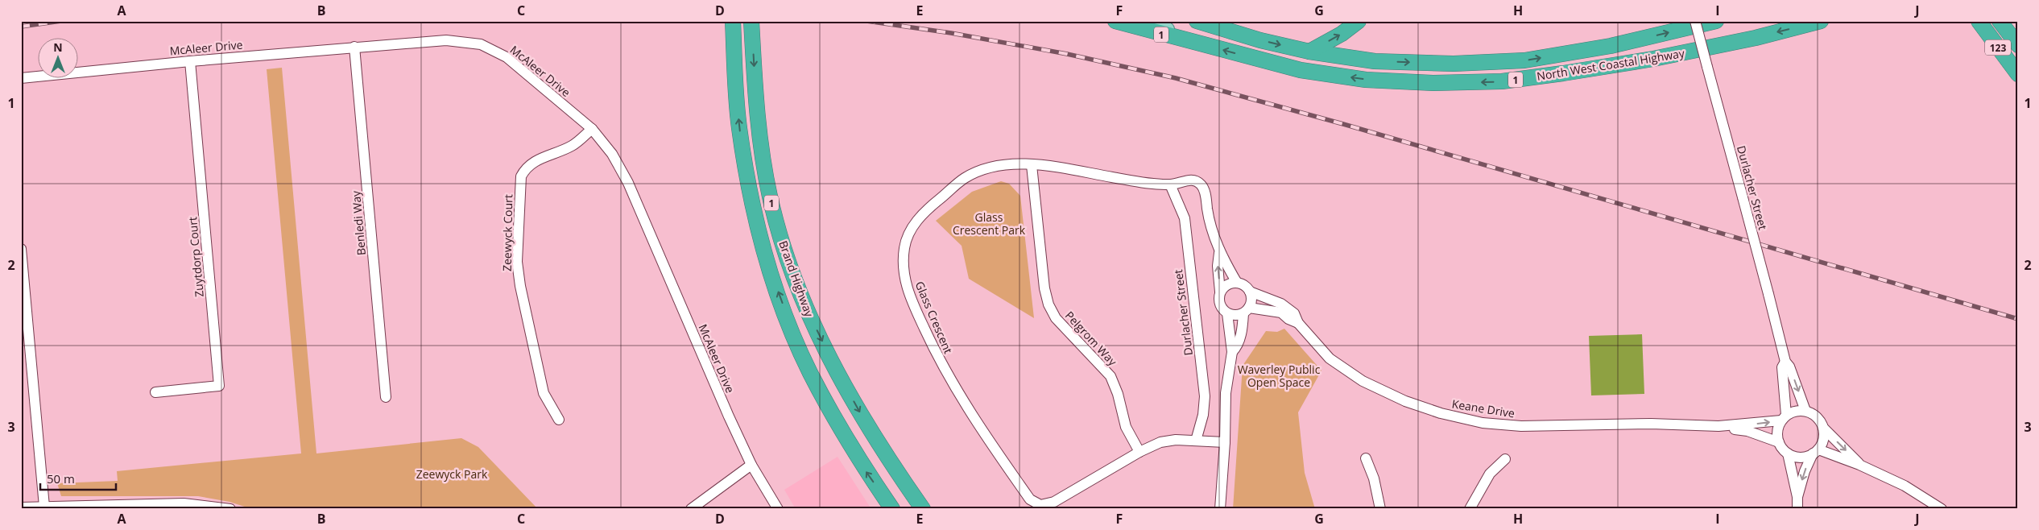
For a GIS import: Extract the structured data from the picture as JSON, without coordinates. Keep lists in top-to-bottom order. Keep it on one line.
{"streets":{"highway":["1","123","North West Coastal Highway","Brand Highway"],"street":["McAleer Drive","Durlacher Street","Benledi Way","Zeewyck Court","Zuytdorp Court","Glass Crescent","Pelgrom Way","Keane Drive"]},"crossings":[["1","North West Coastal Highway"],["McAleer Drive","Benledi Way"],["McAleer Drive","Zeewyck Court"],["McAleer Drive","Zuytdorp Court"],["Durlacher Street","Glass Crescent"],["Durlacher Street","Keane Drive"],["Glass Crescent","Pelgrom Way"]],"parks":["Glass Crescent Park","Waverley Public Open Space","Zeewyck Park"],"scale_bar":"50 m","north":"top","grid":{"columns":["A","B","C","D","E","F","G","H","I","J"],"rows":["1","2","3"]}}
